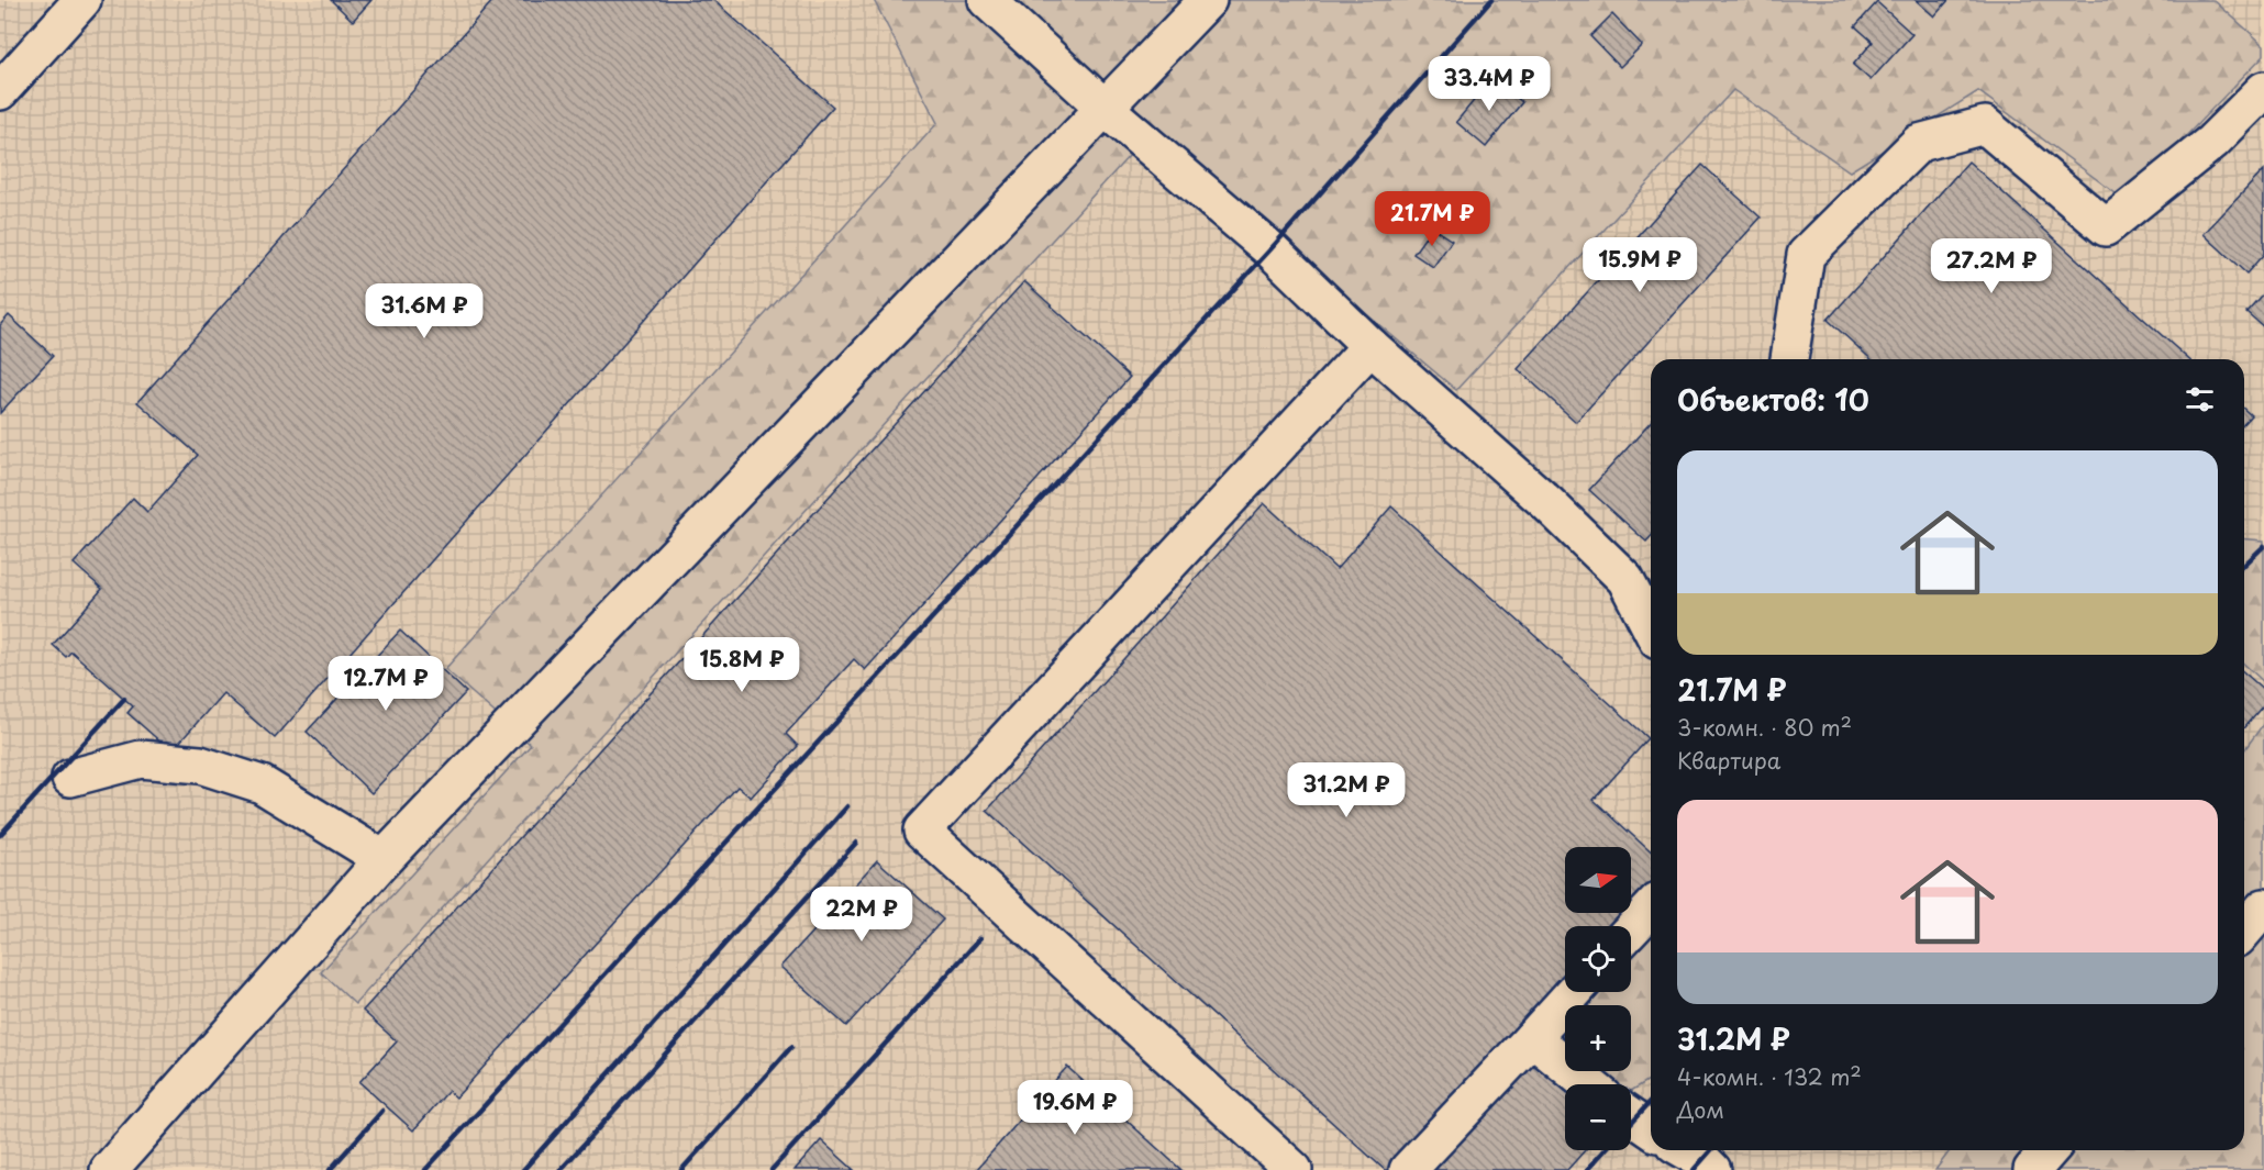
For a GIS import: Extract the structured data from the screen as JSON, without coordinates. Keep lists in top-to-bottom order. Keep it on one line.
{"north":"right","page":{"price":["33.4M ₽","21.7M ₽","15.9M ₽","27.2M ₽","31.6M ₽","15.8M ₽","12.7M ₽","31.2M ₽","22M ₽","19.6M ₽"],"heading":"Объектов: 10","list":[{"name":"21.7M ₽","note":"3-комн. · 80 m² · Квартира"},{"name":"31.2M ₽","note":"4-комн. · 132 m² · Дом"}],"map_buttons":["+","−"]}}
